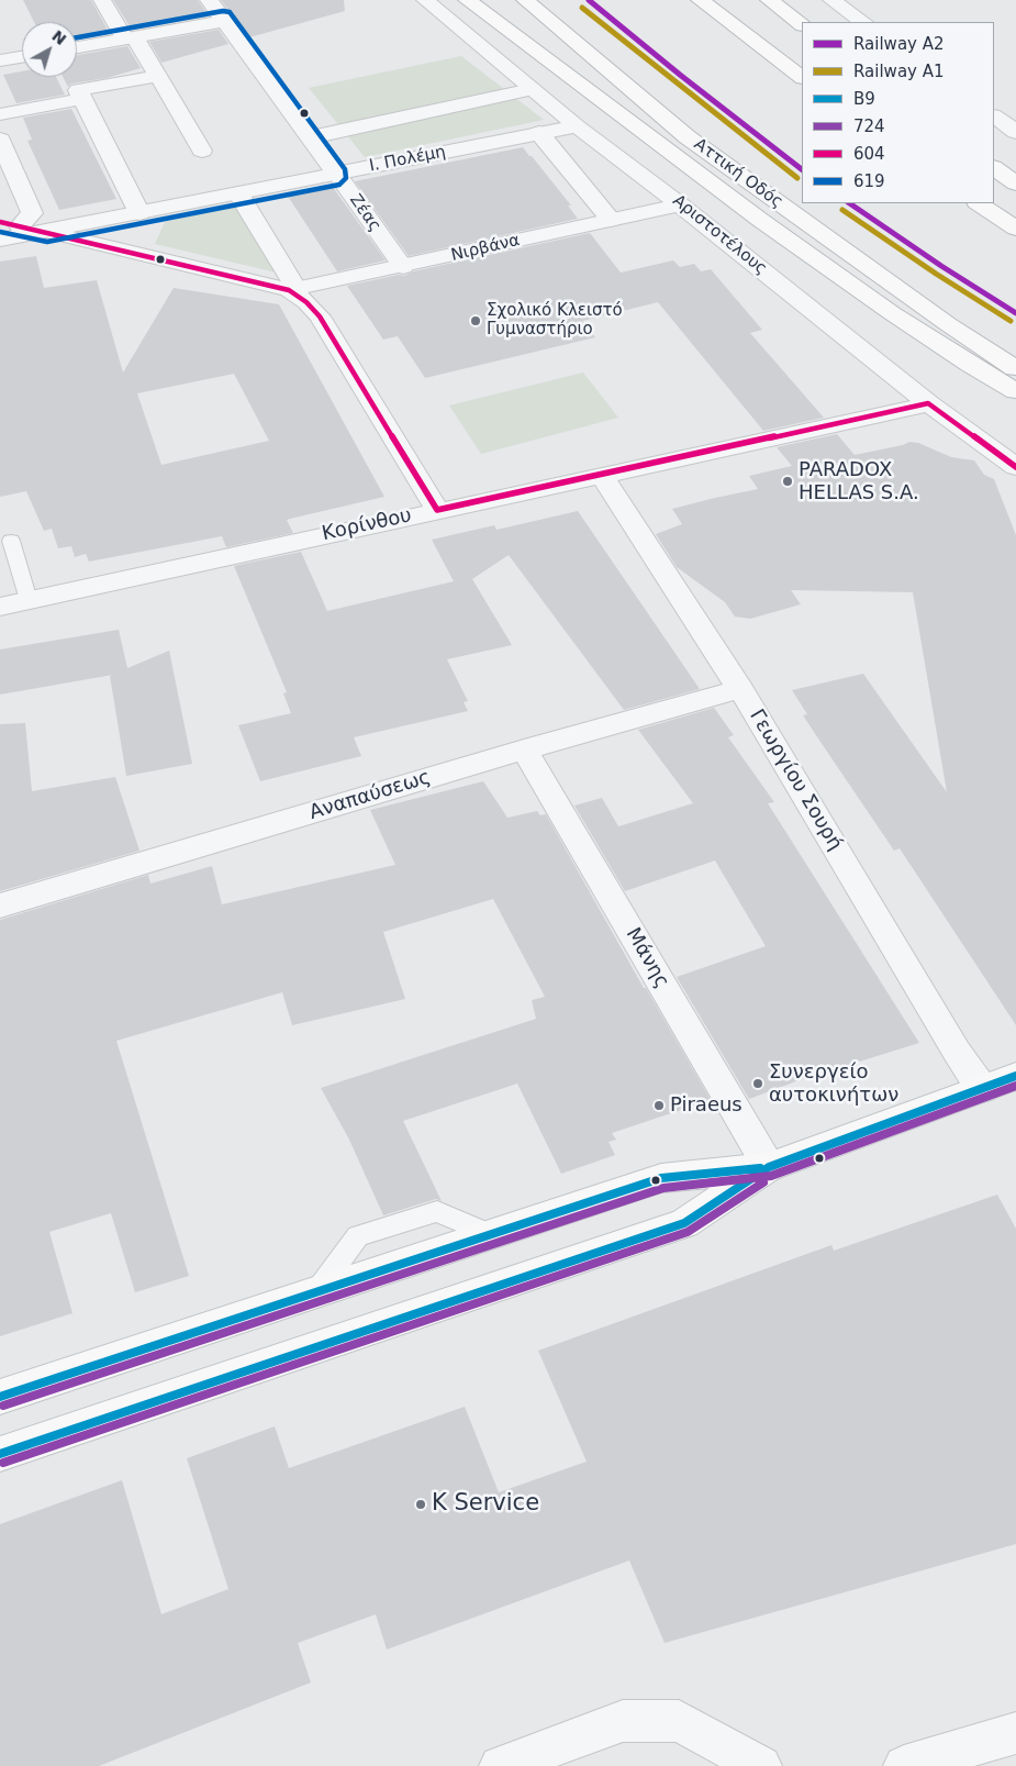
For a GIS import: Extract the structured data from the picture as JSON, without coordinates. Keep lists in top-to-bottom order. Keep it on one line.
{"streets":{"main road":["Αττική Οδός"],"street":["Ι. Πολέμη","Ζέας","Αριστοτέλους","Νιρβάνα","Κορίνθου","Γεωργίου Σουρή","Αναπαύσεως","Μάνης"]},"crossings":[["Ι. Πολέμη","Ζέας"],["Ι. Πολέμη","Αριστοτέλους"],["Ζέας","Νιρβάνα"],["Αριστοτέλους","Νιρβάνα"],["Αριστοτέλους","Κορίνθου"],["Κορίνθου","Γεωργίου Σουρή"],["Γεωργίου Σουρή","Αναπαύσεως"],["Αναπαύσεως","Μάνης"]],"places":["Σχολικό Κλειστό Γυμναστήριο","PARADOX HELLAS S.A.","Συνεργείο αυτοκινήτων","Piraeus","K Service"],"lines":["rail line A2","rail line A1","transit line 619","transit line 604","transit line Β9","transit line 724"],"legend":["Railway A2","Railway A1","Β9","724","604","619"],"north":"top right"}
